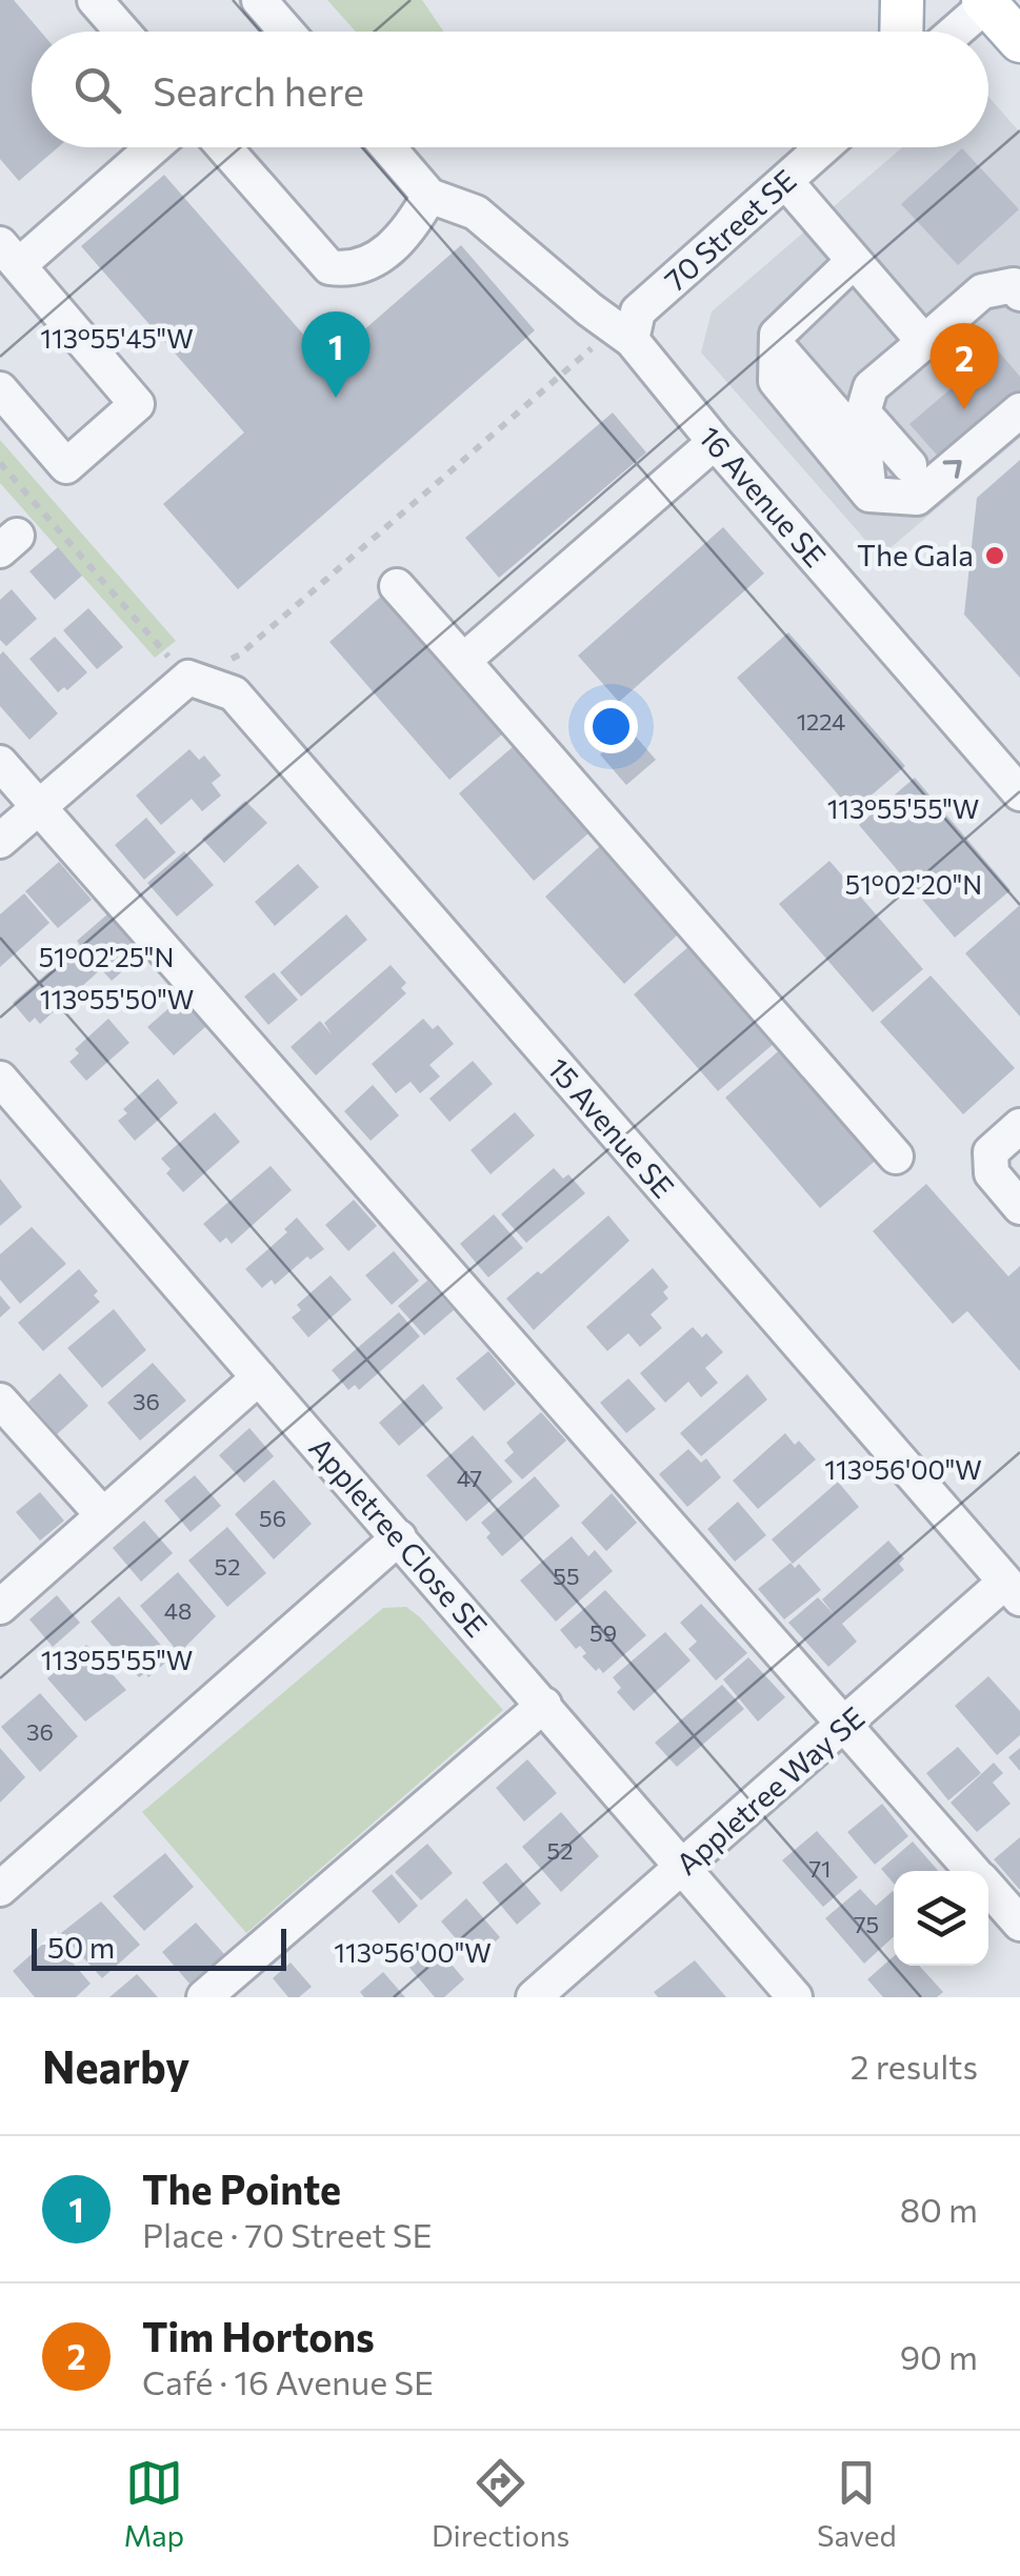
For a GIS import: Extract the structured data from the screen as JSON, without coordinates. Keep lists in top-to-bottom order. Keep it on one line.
{"streets":{"street":["70 Street SE","16 Avenue SE","15 Avenue SE","Appletree Close SE","Appletree Way SE"]},"crossings":[["70 Street SE","16 Avenue SE"],["15 Avenue SE","Appletree Way SE"],["Appletree Close SE","Appletree Way SE"]],"places":["The Gala"],"house_numbers":["1224","36","47","56","52","55","48","59","36","52","71","75"],"scale_bar":"50 m","page":{"search":"Search here","pins":["1","2"],"scale":"50 m","heading":["Nearby","2 results"],"list":[{"mark":"1","name":"The Pointe","note":"Place · 70 Street SE","value":"80 m"},{"mark":"2","name":"Tim Hortons","note":"Café · 16 Avenue SE","value":"90 m"}],"nav":["Map","Directions","Saved"]},"coordinates":["113°55'45\"W","113°55'55\"W","51°02'20\"N","51°02'25\"N","113°55'50\"W","113°56'00\"W"]}
